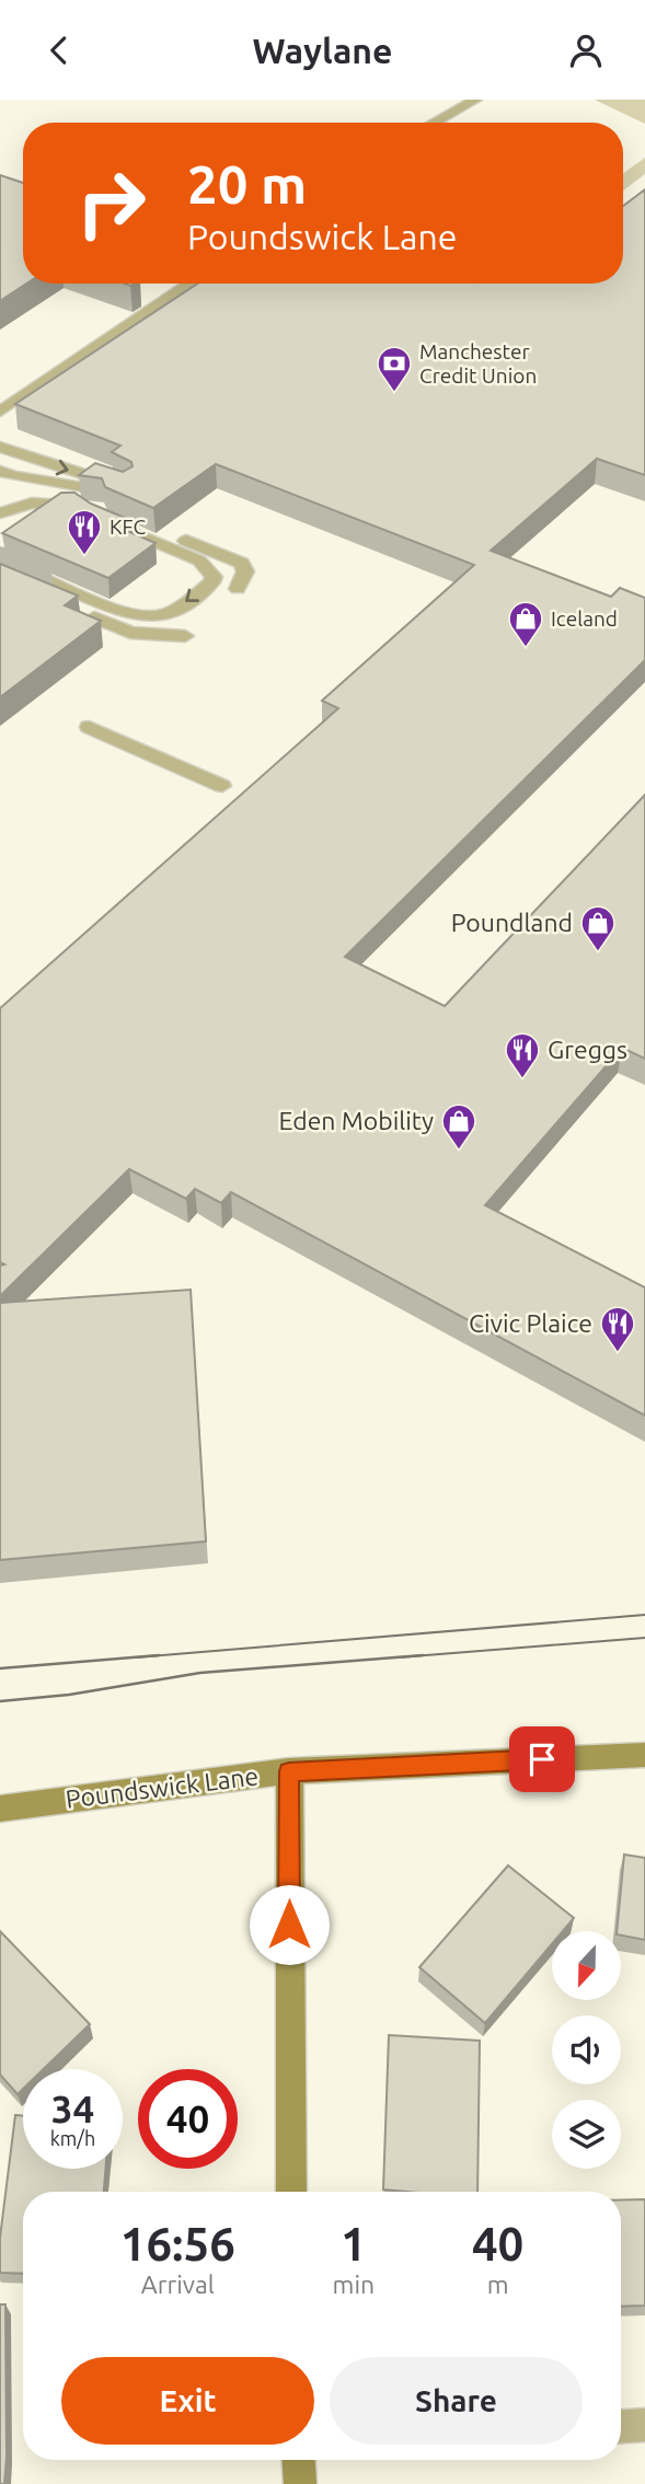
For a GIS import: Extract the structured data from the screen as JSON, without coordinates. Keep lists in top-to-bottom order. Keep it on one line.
{"streets":{"street":["Poundswick Lane"]},"places":{"bank":["Manchester Credit Union"],"restaurant":["KFC","Greggs","Civic Plaice"],"shop":["Iceland","Poundland","Eden Mobility"]},"north":"bottom","page":{"header":"Waylane","turn":["20 m","Poundswick Lane"],"speed":"34 km/h","limit":"40","eta":["16:56","Arrival","1","min","40","m"],"buttons":["Exit","Share"]}}
